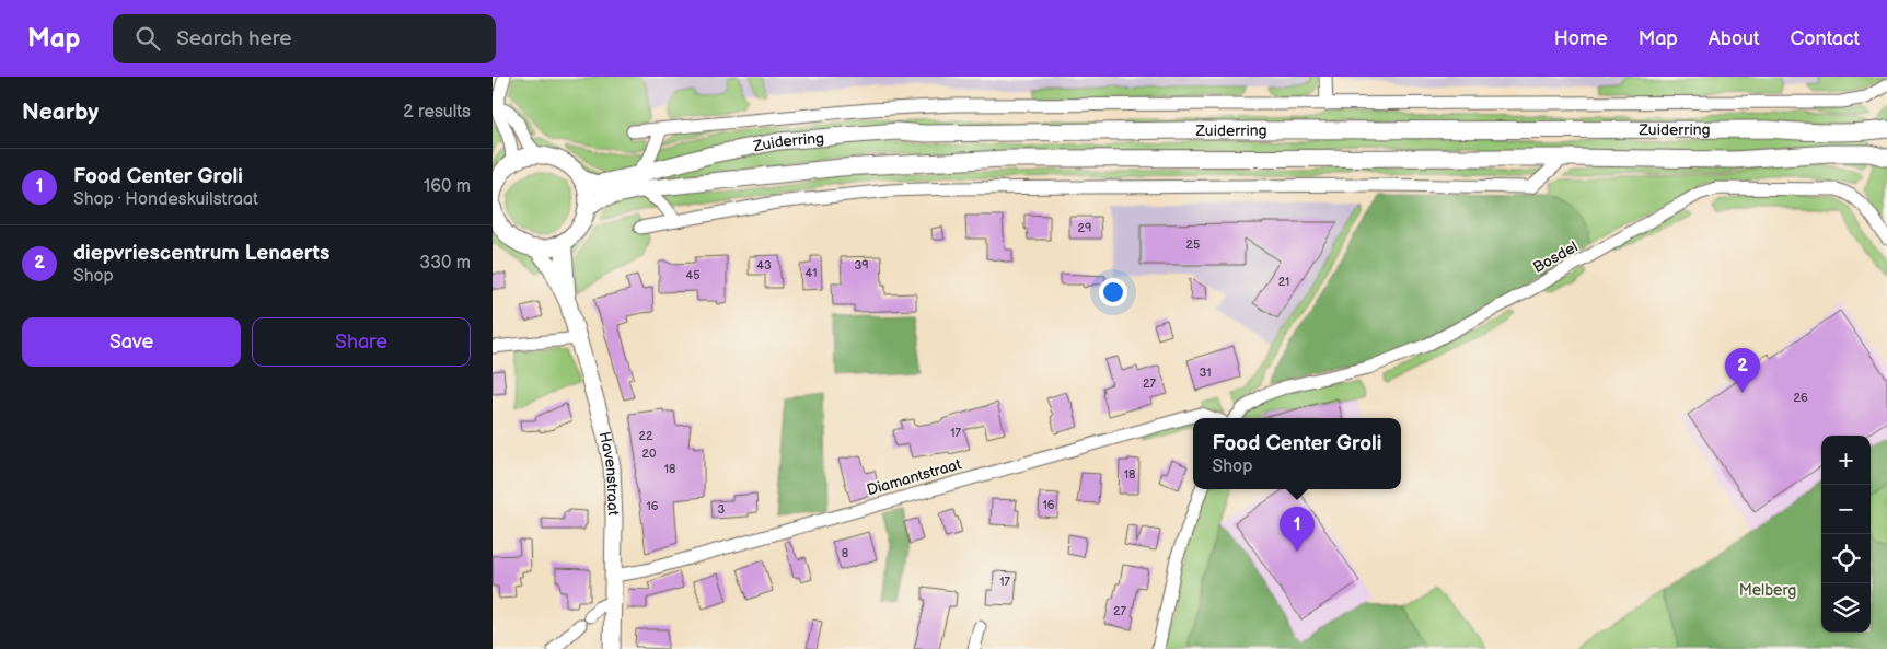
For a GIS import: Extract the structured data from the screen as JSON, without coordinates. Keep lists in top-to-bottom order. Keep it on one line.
{"streets":{"main road":["Zuiderring","Havenstraat"],"street":["Bosdel","Diamantstraat"]},"crossings":[["Havenstraat","Diamantstraat"]],"parks":["Melberg"],"house_numbers":["29","25","43","39","41","45","21","31","27","26","17","22","20","18","18","16","16","3","8","17","27"],"page":{"header":"Map","search":"Search here","nav":["Home","Map","About","Contact"],"heading":["Nearby","2 results"],"list":[{"mark":"1","name":"Food Center Groli","note":"Shop · Hondeskuilstraat","value":"160 m"},{"mark":"2","name":"diepvriescentrum Lenaerts","note":"Shop","value":"330 m"}],"buttons":["Save","Share"],"pins":["2","1"],"popup":["Food Center Groli","Shop"],"map_buttons":["+","−"]}}
